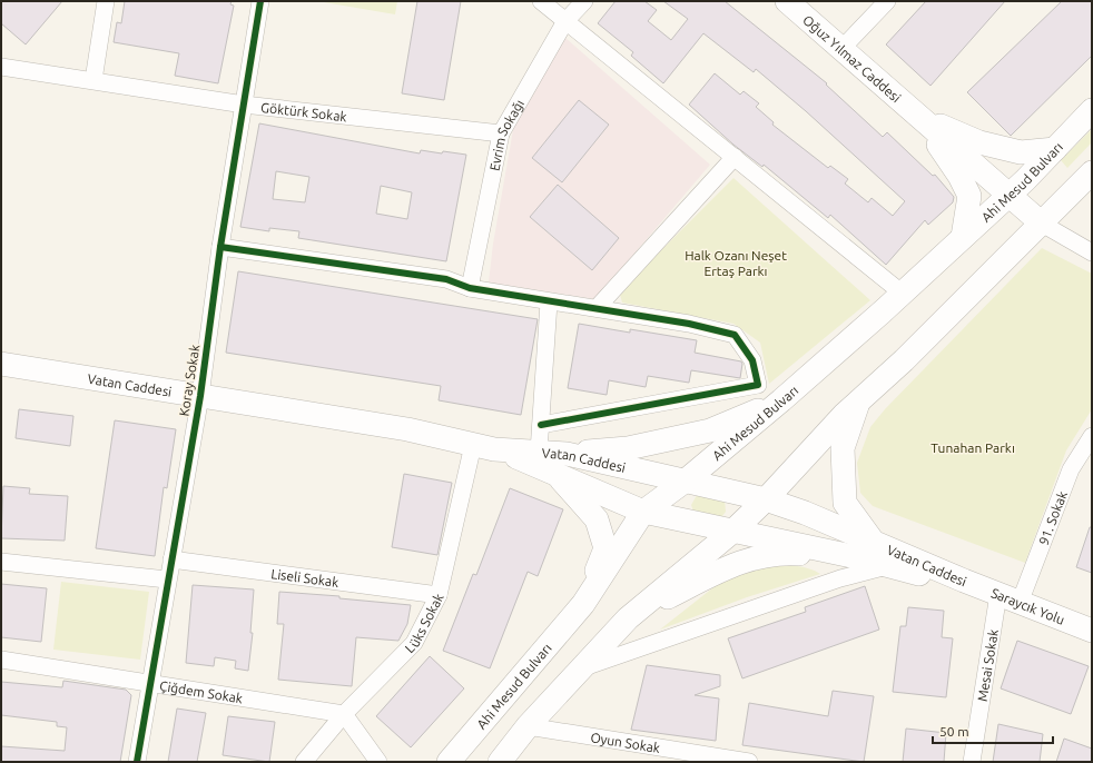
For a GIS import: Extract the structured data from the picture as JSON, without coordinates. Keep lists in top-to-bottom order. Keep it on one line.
{"streets":{"main road":["Oğuz Yılmaz Caddesi","Ahi Mesud Bulvarı","Vatan Caddesi","Saraycık Yolu"],"street":["Göktürk Sokak","Evrim Sokağı","Koray Sokak","91. Sokak","Liseli Sokak","Lüks Sokak","Mesai Sokak","Çiğdem Sokak","Oyun Sokak"]},"crossings":[["Göktürk Sokak","Evrim Sokağı"],["Göktürk Sokak","Koray Sokak"],["Ahi Mesud Bulvarı","Vatan Caddesi"],["Koray Sokak","Vatan Caddesi"],["Koray Sokak","Liseli Sokak"],["Koray Sokak","Çiğdem Sokak"],["Vatan Caddesi","Saraycık Yolu"],["Vatan Caddesi","Lüks Sokak"],["91. Sokak","Saraycık Yolu"],["91. Sokak","Mesai Sokak"],["Liseli Sokak","Lüks Sokak"],["Saraycık Yolu","Mesai Sokak"],["Lüks Sokak","Çiğdem Sokak"]],"parks":["Halk Ozanı Neşet Ertaş Parkı","Tunahan Parkı"],"scale_bar":"50 m"}
